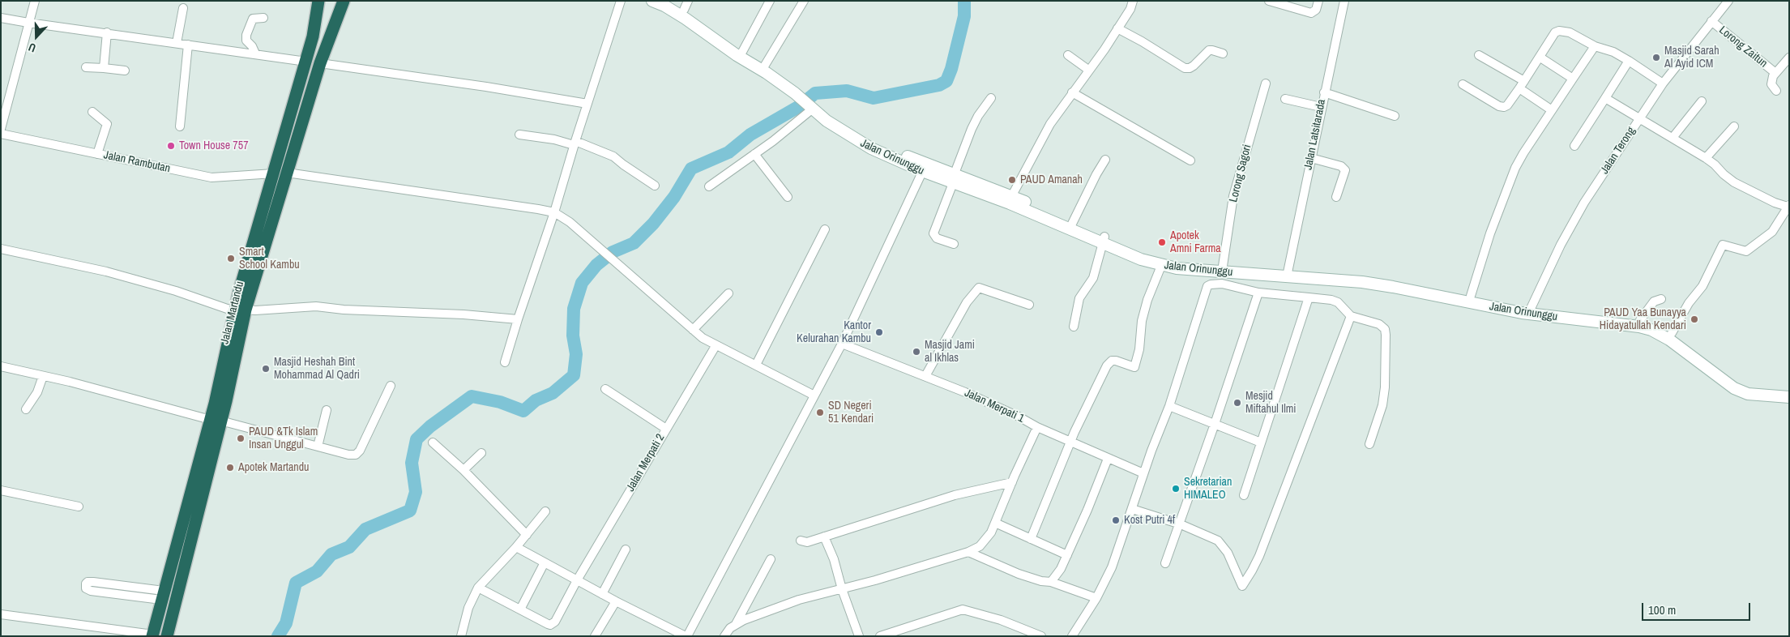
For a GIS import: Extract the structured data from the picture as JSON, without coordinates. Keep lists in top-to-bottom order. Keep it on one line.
{"streets":{"highway":["Jalan Martandu"],"street":["Lorong Zaitun","Jalan Latsitarada","Jalan Terong","Jalan Orinunggu","Jalan Rambutan","Lorong Sagori","Jalan Merpati 1","Jalan Merpati 2"]},"crossings":[["Lorong Zaitun","Jalan Terong"],["Jalan Latsitarada","Jalan Orinunggu"],["Jalan Terong","Jalan Orinunggu"],["Jalan Orinunggu","Lorong Sagori"],["Jalan Rambutan","Jalan Martandu"]],"places":["Masjid Sarah Al Ayid ICM","Town House 757","PAUD Amanah","Apotek Amni Farma","Smart School Kambu","PAUD Yaa Bunayya Hidayatullah Kendari","Kantor Kelurahan Kambu","Masjid Jami al Ikhlas","Masjid Heshah Bint Mohammad Al Qadri","Mesjid Miftahul Ilmi","SD Negeri 51 Kendari","PAUD &Tk Islam Insan Unggul","Apotek Martandu","Sekretarian HIMALEO","Kost Putri 4f"],"scale_bar":"100 m","north":"bottom"}
